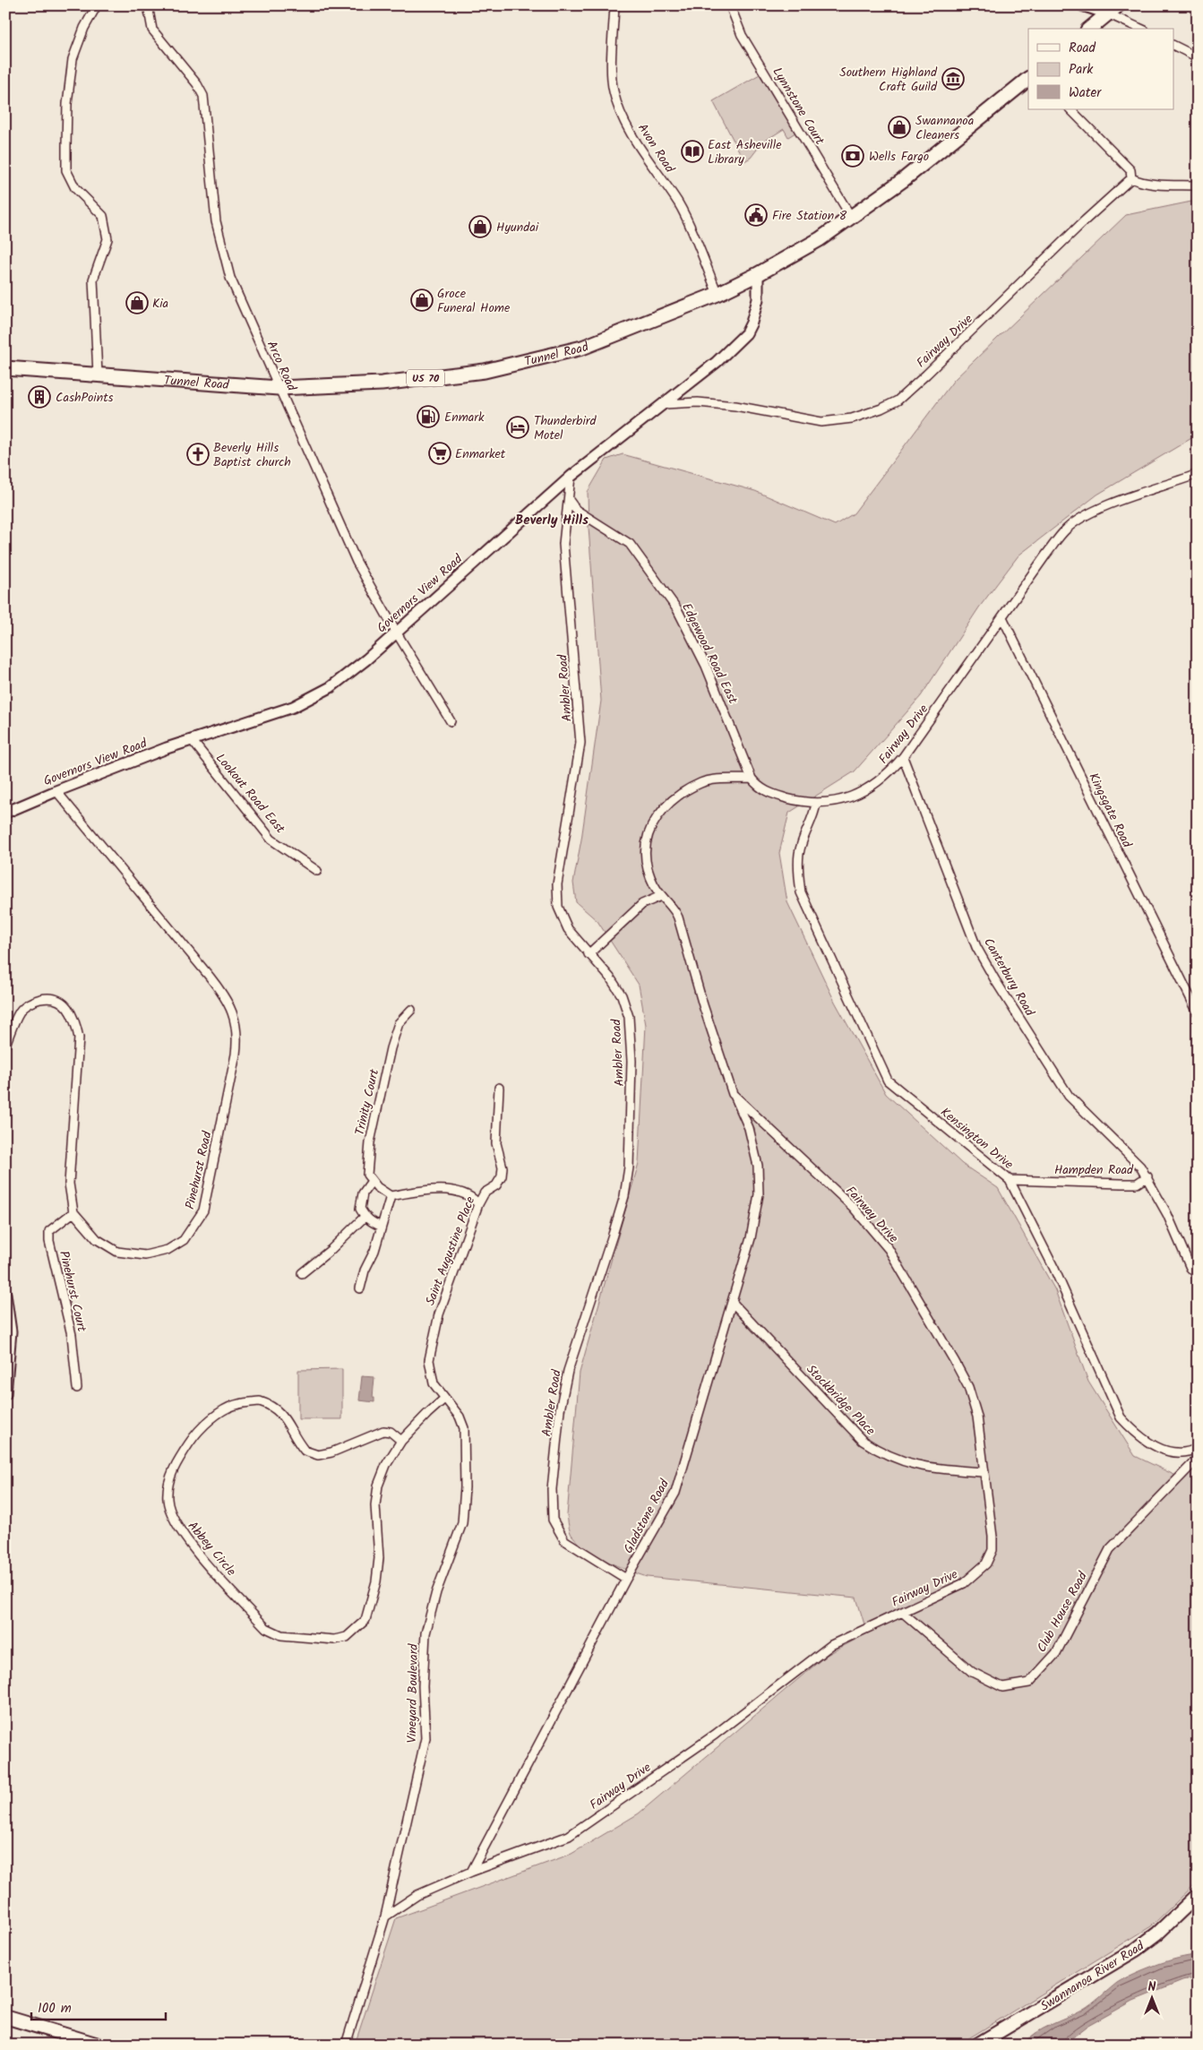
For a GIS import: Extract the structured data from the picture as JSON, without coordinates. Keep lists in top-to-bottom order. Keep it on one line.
{"streets":{"main road":["Tunnel Road","US 70","Swannanoa River Road"],"street":["Lynnstone Court","Avon Road","Fairway Drive","Arco Road","Governors View Road","Edgewood Road East","Ambler Road","Lookout Road East","Kingsgate Road","Canterbury Road","Trinity Court","Kensington Drive","Hampden Road","Pinehurst Road","Saint Augustine Place","Pinehurst Court","Stockbridge Place","Gladstone Road","Abbey Circle","Club House Road","Vineyard Boulevard"]},"crossings":[["Lynnstone Court","Tunnel Road"],["Avon Road","Tunnel Road"],["Fairway Drive","Governors View Road"],["Fairway Drive","Edgewood Road East"],["Fairway Drive","Kingsgate Road"],["Fairway Drive","Canterbury Road"],["Fairway Drive","Kensington Drive"],["Fairway Drive","Stockbridge Place"],["Fairway Drive","Gladstone Road"],["Fairway Drive","Club House Road"],["Fairway Drive","Vineyard Boulevard"],["Tunnel Road","Arco Road"],["Tunnel Road","Governors View Road"],["Arco Road","Governors View Road"],["Governors View Road","Ambler Road"],["Governors View Road","Lookout Road East"],["Governors View Road","Pinehurst Road"],["Edgewood Road East","Ambler Road"],["Ambler Road","Gladstone Road"],["Canterbury Road","Hampden Road"],["Kensington Drive","Hampden Road"],["Pinehurst Road","Pinehurst Court"],["Saint Augustine Place","Abbey Circle"],["Saint Augustine Place","Vineyard Boulevard"],["Stockbridge Place","Gladstone Road"],["Abbey Circle","Vineyard Boulevard"]],"districts":["Beverly Hills"],"places":{"museum":["Southern Highland Craft Guild"],"shop":["Swannanoa Cleaners","Hyundai","Groce Funeral Home","Kia"],"library":["East Asheville Library"],"bank":["Wells Fargo"],"public building":["Fire Station 8"],"building":["CashPoints"],"fuel station":["Enmark"],"hotel":["Thunderbird Motel"],"supermarket":["Enmarket"],"church":["Beverly Hills Baptist church"]},"legend":["Road","Park","Water"],"scale_bar":"100 m","north":"top"}
